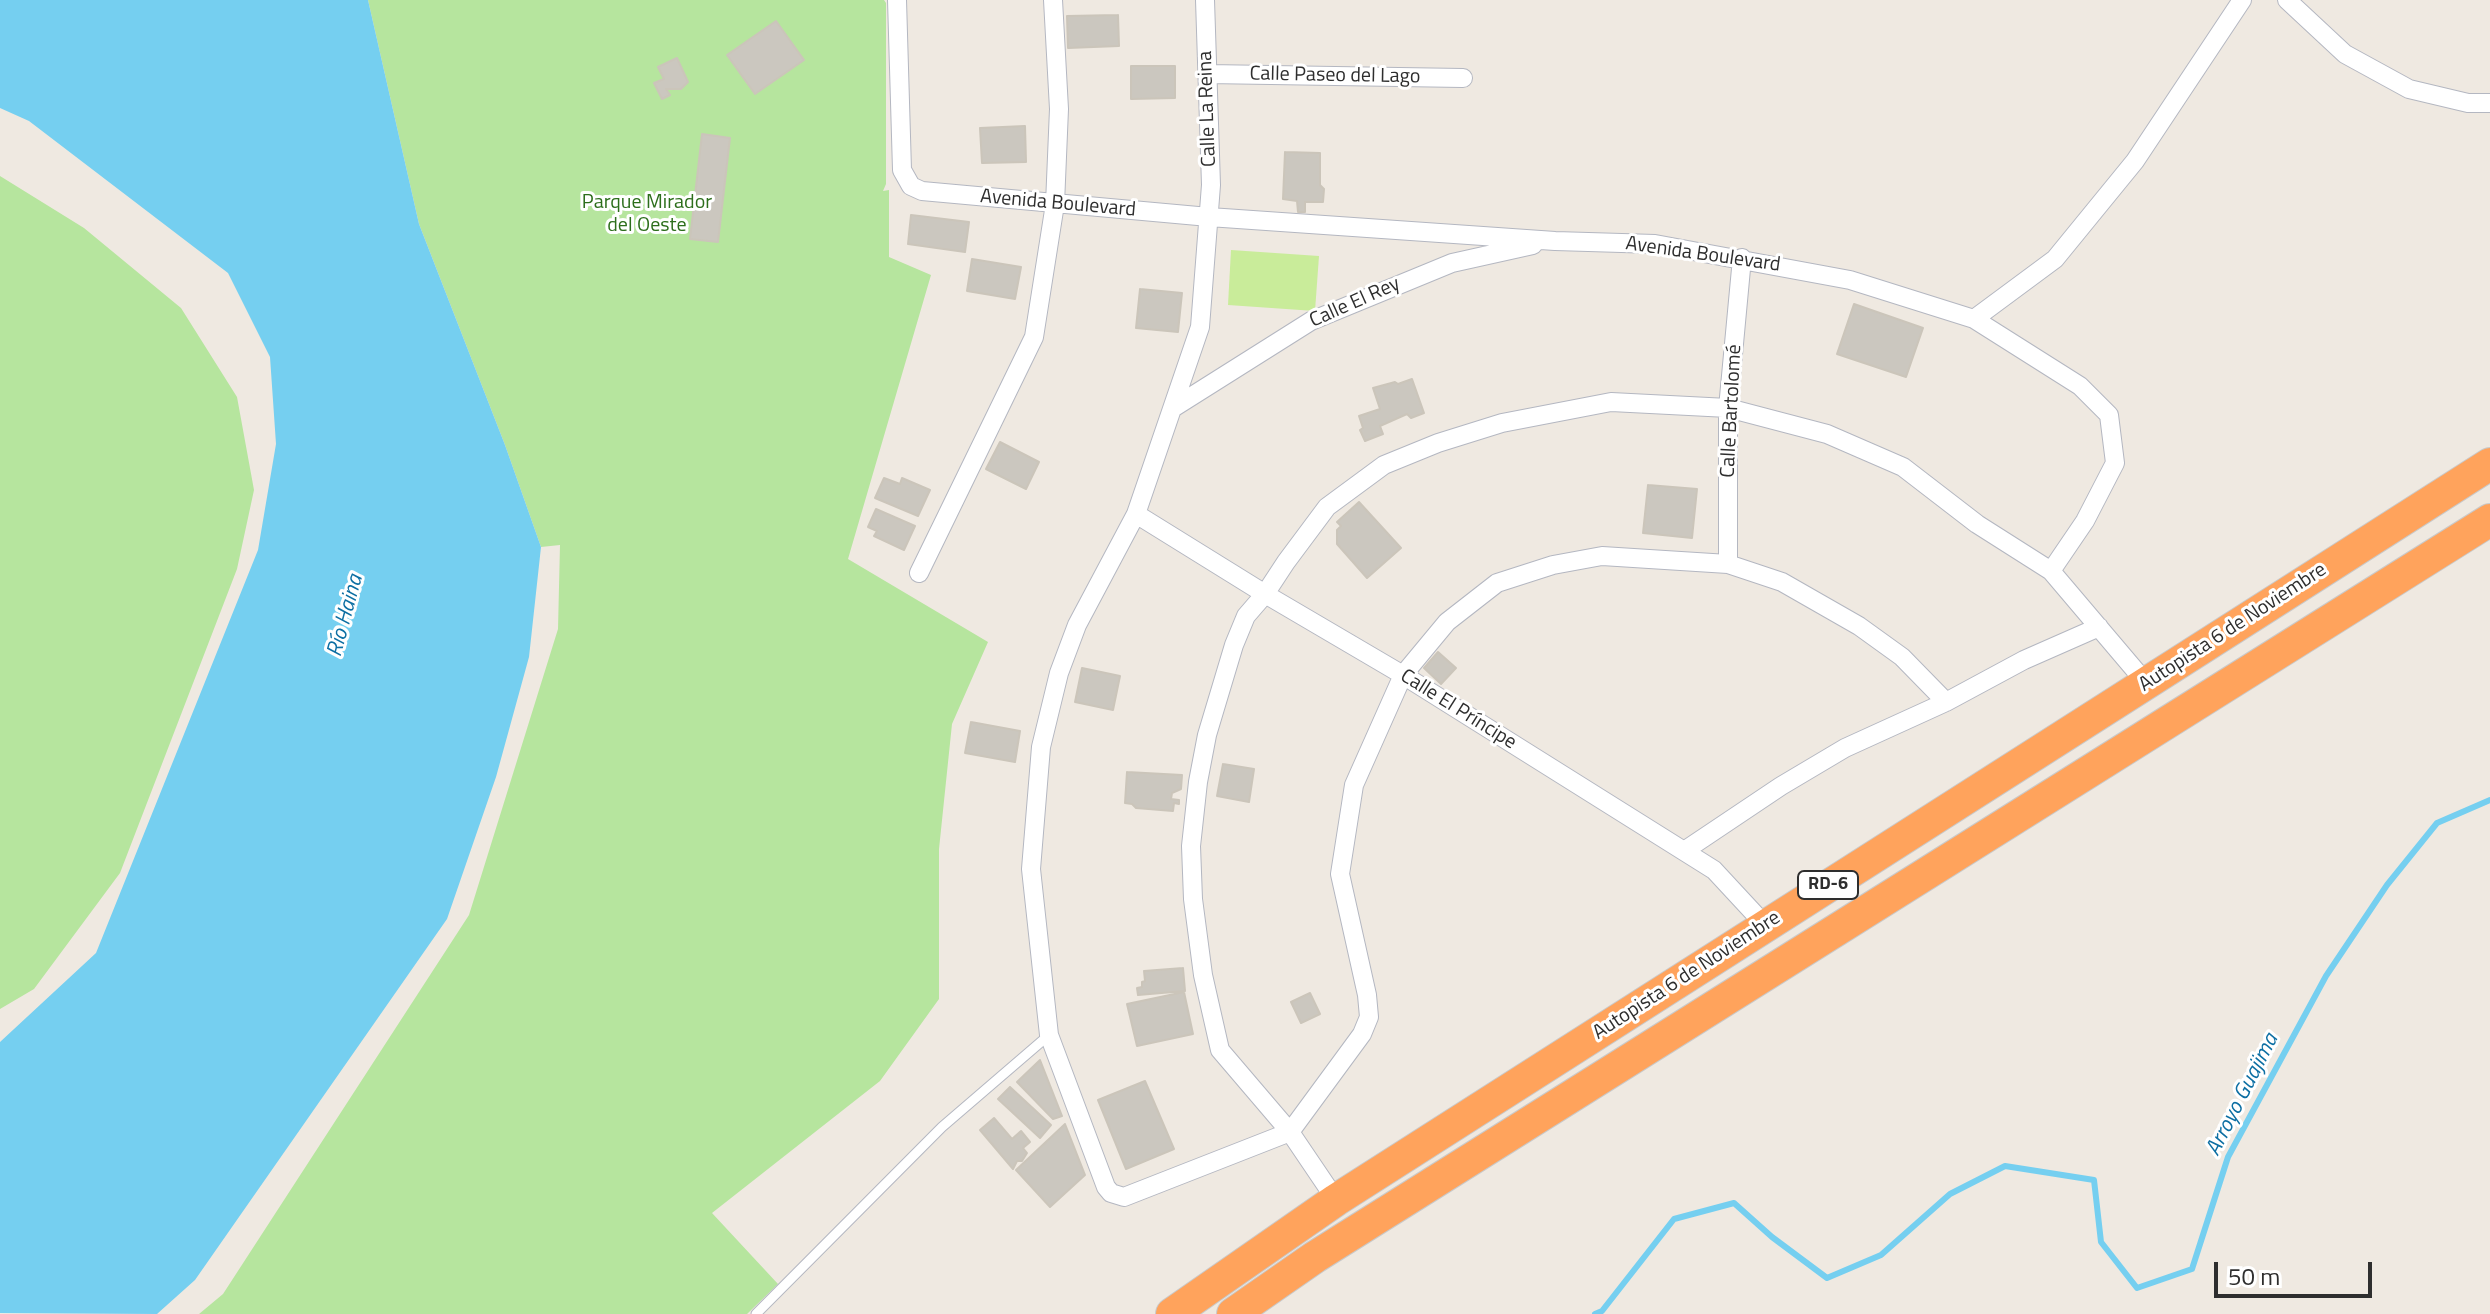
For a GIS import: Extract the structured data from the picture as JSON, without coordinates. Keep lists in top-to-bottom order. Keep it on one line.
{"streets":{"highway":["Autopista 6 de Noviembre","RD-6"],"street":["Calle Paseo del Lago","Calle La Reina","Avenida Boulevard","Calle El Rey","Calle Bartolomé","Calle El Príncipe"]},"crossings":[["Calle Paseo del Lago","Calle La Reina"],["Calle La Reina","Avenida Boulevard"],["Calle La Reina","Calle El Rey"],["Calle La Reina","Calle El Príncipe"],["Avenida Boulevard","Calle El Rey"],["Avenida Boulevard","Calle Bartolomé"],["Autopista 6 de Noviembre","Calle El Príncipe"]],"water":["Río Haina","Arroyo Guajima"],"parks":["Parque Mirador del Oeste"],"scale_bar":"50 m"}
